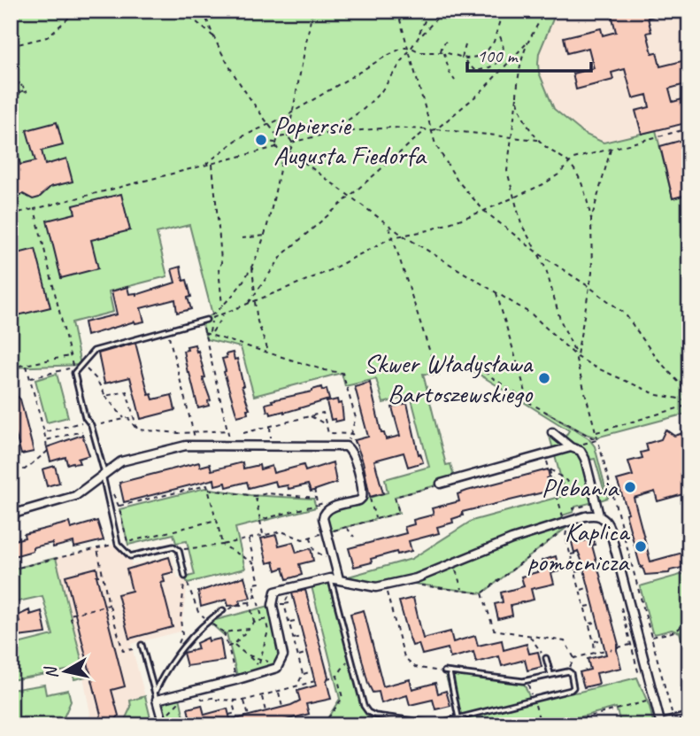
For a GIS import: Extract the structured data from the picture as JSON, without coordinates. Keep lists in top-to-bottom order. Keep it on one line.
{"places":["Popiersie Augusta Fiedorfa","Skwer Władysława Bartoszewskiego","Plebania","Kaplica pomocnicza"],"scale_bar":"100 m","north":"left"}
